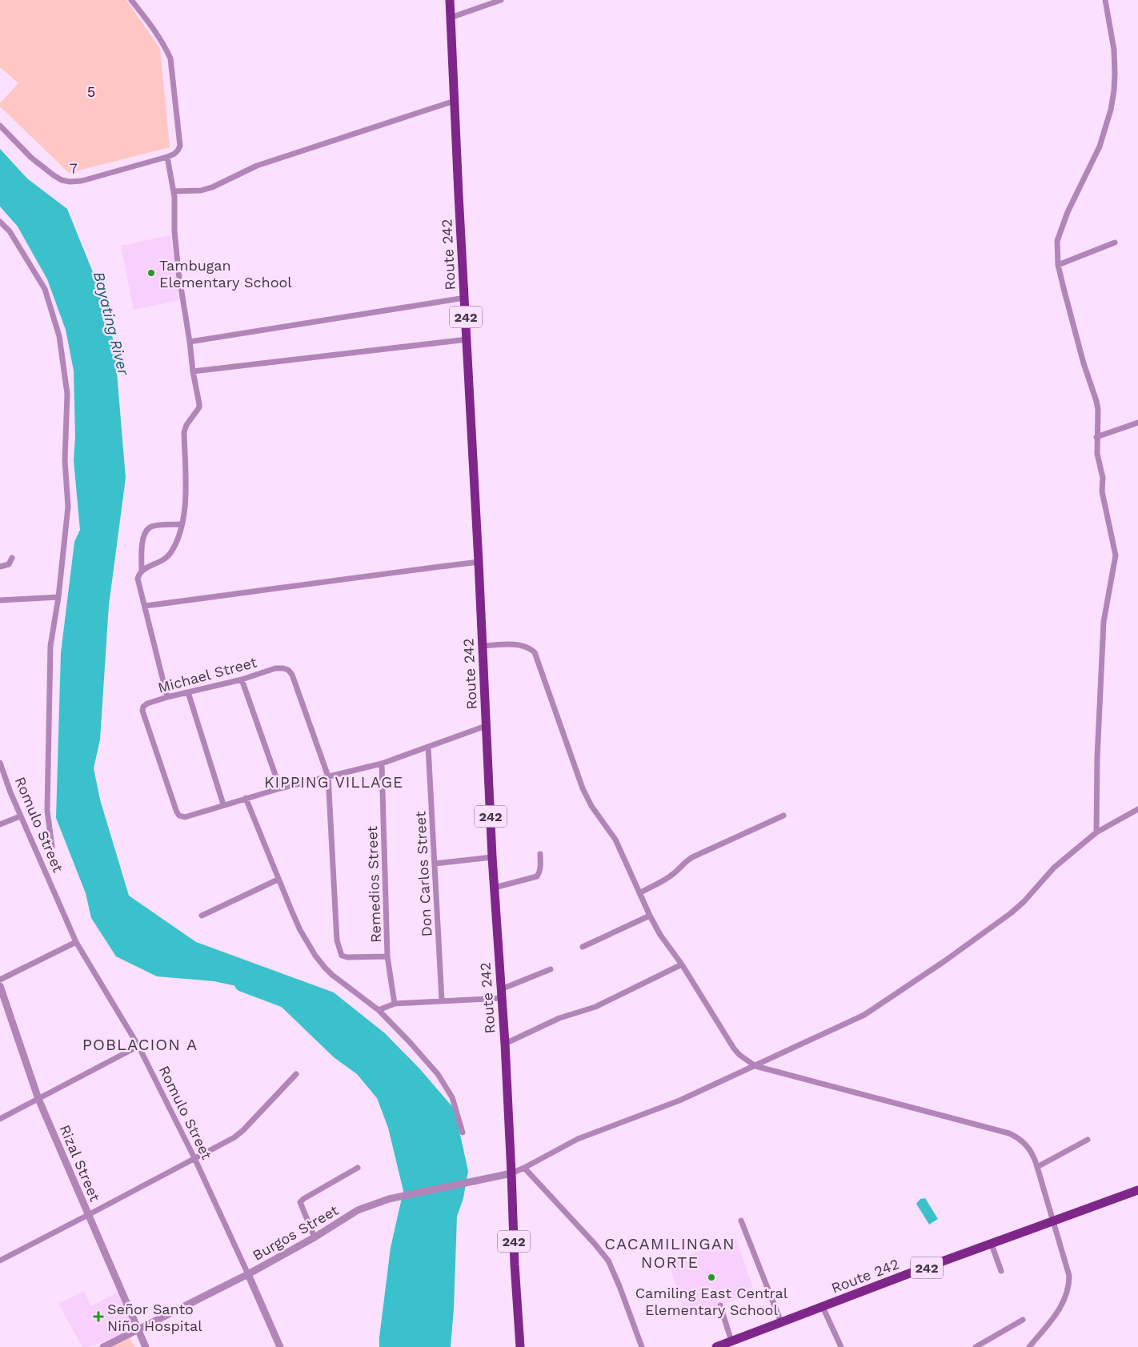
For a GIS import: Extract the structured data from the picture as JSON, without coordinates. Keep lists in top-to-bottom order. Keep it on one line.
{"streets":{"main road":["Route 242","242"],"street":["7","Michael Street","Romulo Street","Don Carlos Street","Remedios Street","Rizal Street","Burgos Street"]},"crossings":[["Route 242","Burgos Street"],["Romulo Street","Burgos Street"],["Rizal Street","Burgos Street"]],"districts":["KIPPING VILLAGE","POBLACION A","CACAMILINGAN NORTE"],"water":["Bayating River"],"parks":["5"],"places":{"other":["Tambugan Elementary School","Camiling East Central Elementary School"],"health":["Señor Santo Niño Hospital"]}}
